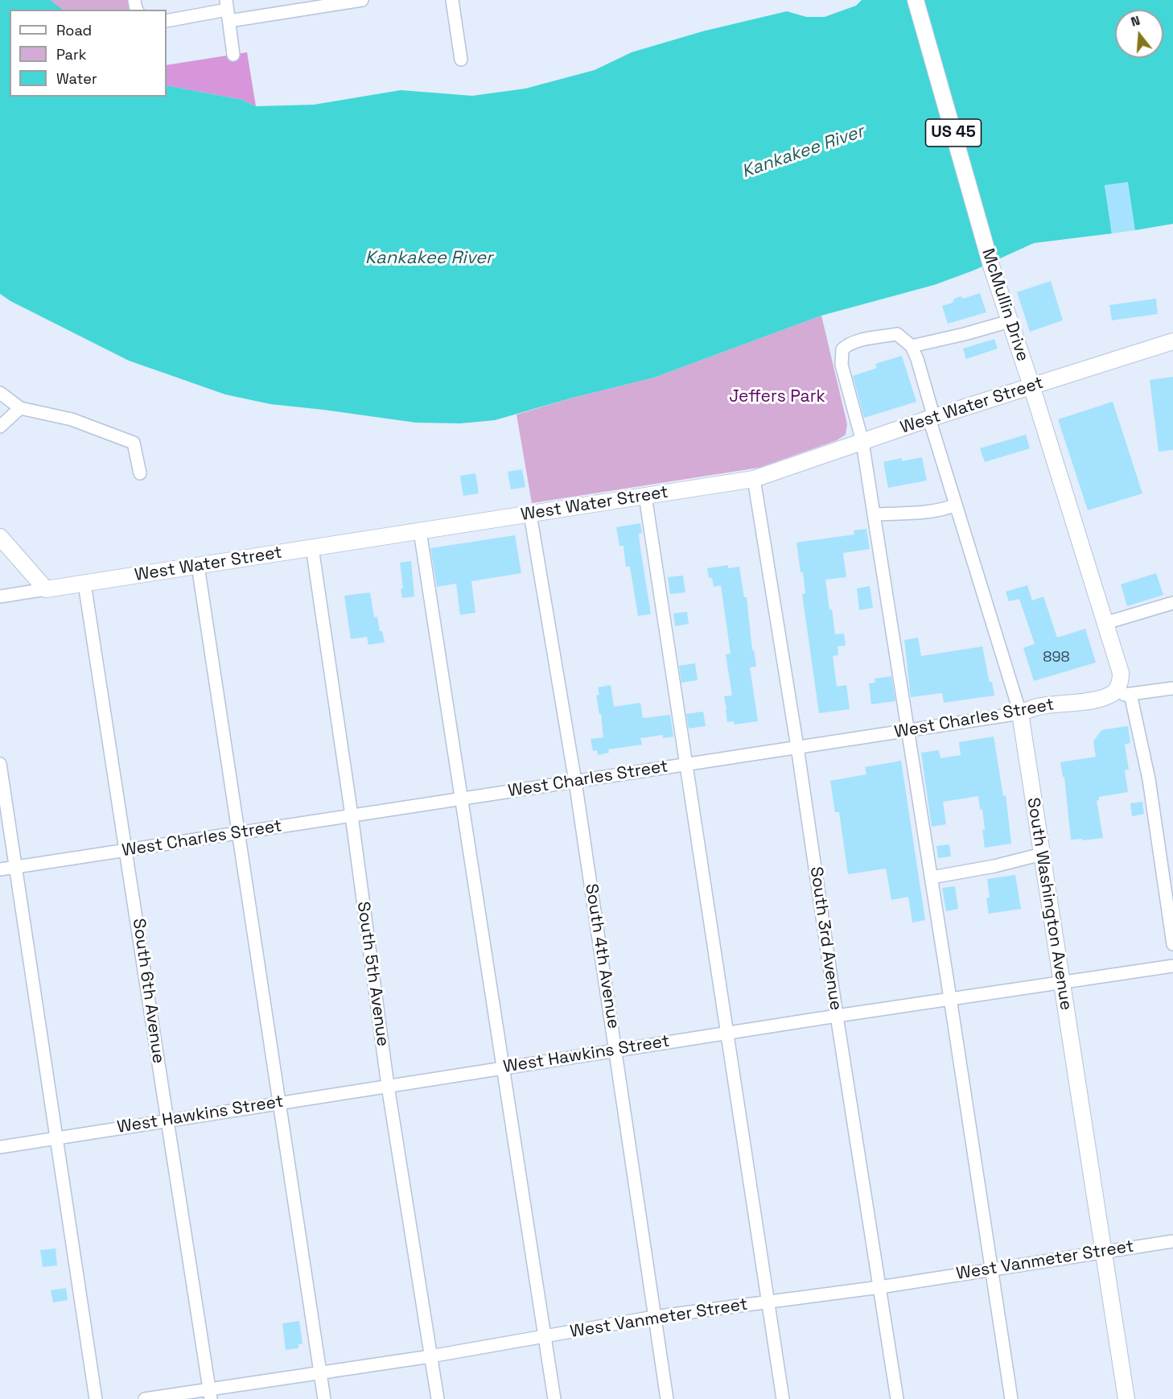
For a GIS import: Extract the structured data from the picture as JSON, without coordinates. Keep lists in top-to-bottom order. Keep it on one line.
{"streets":{"main road":["US 45","McMullin Drive","West Water Street","West Charles Street","South Washington Avenue"],"street":["South 3rd Avenue","South 4th Avenue","South 5th Avenue","South 6th Avenue","West Hawkins Street","West Vanmeter Street"]},"crossings":[["McMullin Drive","West Water Street"],["McMullin Drive","West Charles Street"],["West Water Street","South Washington Avenue"],["West Water Street","South 3rd Avenue"],["West Water Street","South 4th Avenue"],["West Water Street","South 5th Avenue"],["West Water Street","South 6th Avenue"],["West Charles Street","South Washington Avenue"],["West Charles Street","South 3rd Avenue"],["West Charles Street","South 4th Avenue"],["West Charles Street","South 5th Avenue"],["West Charles Street","South 6th Avenue"],["South Washington Avenue","West Hawkins Street"],["South Washington Avenue","West Vanmeter Street"],["South 3rd Avenue","West Hawkins Street"],["South 3rd Avenue","West Vanmeter Street"],["South 4th Avenue","West Hawkins Street"],["South 4th Avenue","West Vanmeter Street"],["South 5th Avenue","West Hawkins Street"],["South 5th Avenue","West Vanmeter Street"],["South 6th Avenue","West Hawkins Street"],["South 6th Avenue","West Vanmeter Street"]],"water":["Kankakee River"],"parks":["Jeffers Park"],"house_numbers":["898"],"legend":["Road","Park","Water"],"north":"top"}
